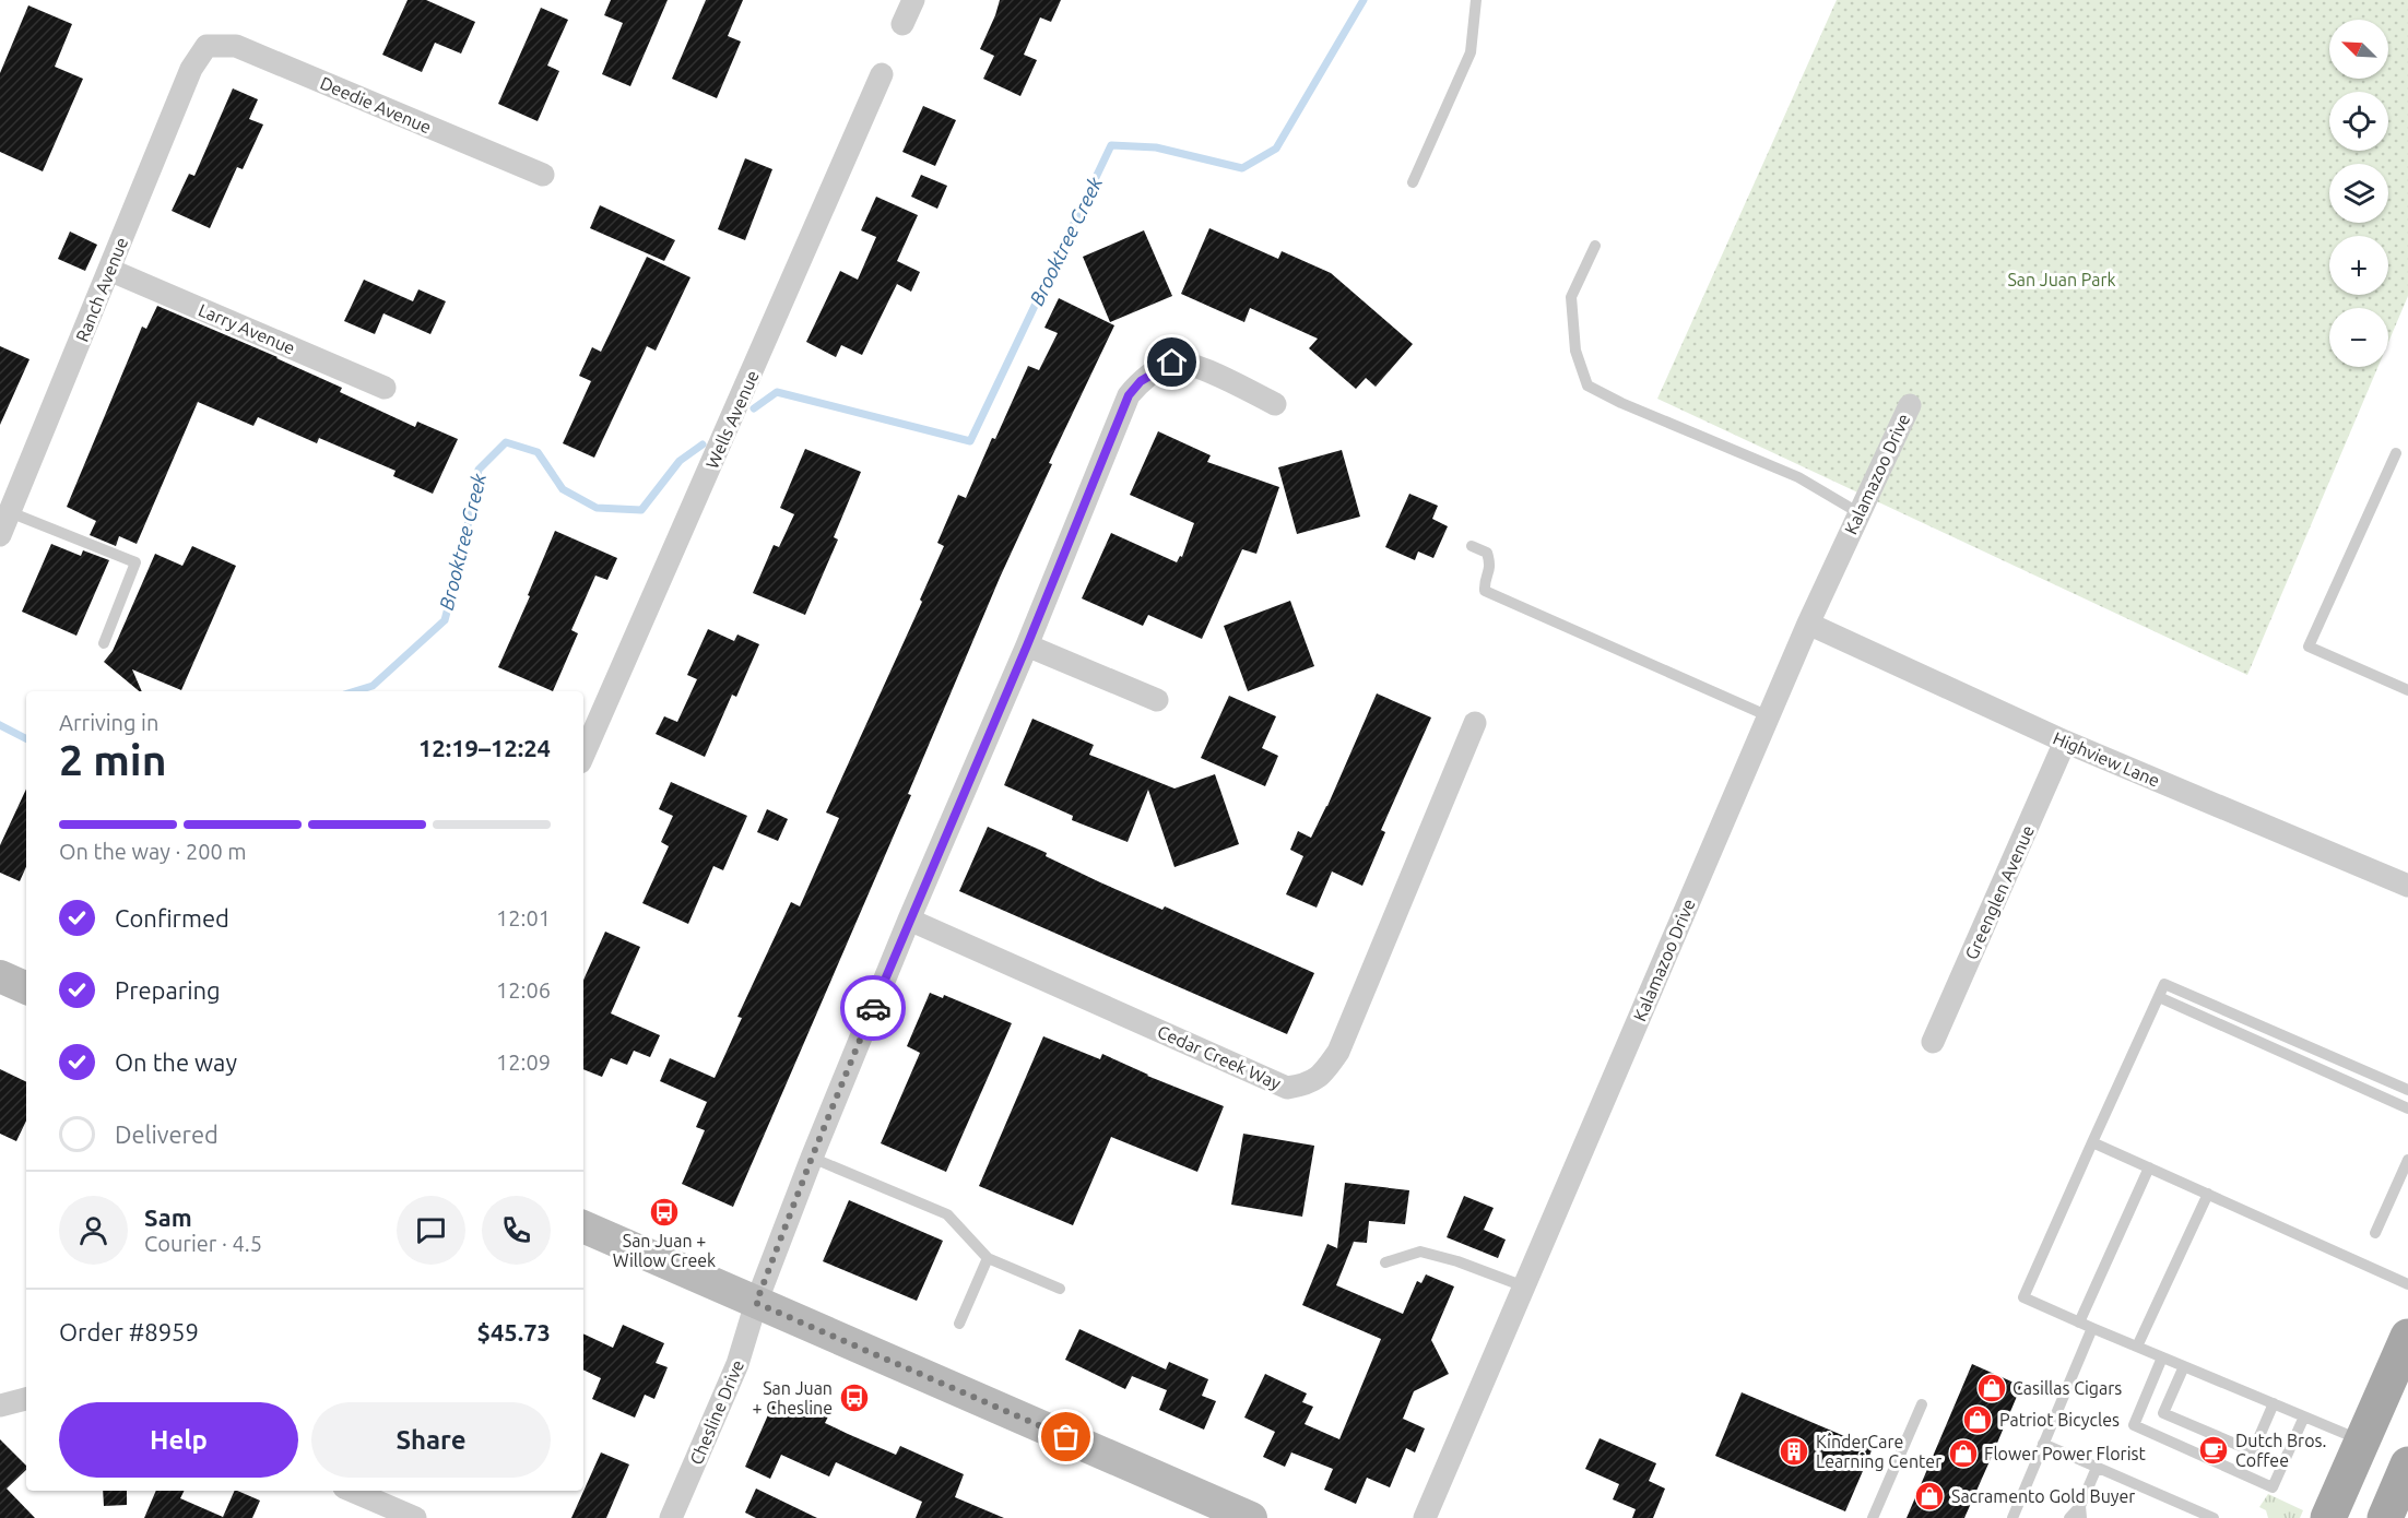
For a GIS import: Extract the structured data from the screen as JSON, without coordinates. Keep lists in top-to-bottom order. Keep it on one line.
{"streets":{"street":["Deedie Avenue","Ranch Avenue","Larry Avenue","Wells Avenue","Kalamazoo Drive","Highview Lane","Greenglen Avenue","Cedar Creek Way","Chesline Drive"]},"crossings":[["Deedie Avenue","Ranch Avenue"],["Ranch Avenue","Larry Avenue"],["Kalamazoo Drive","Highview Lane"],["Highview Lane","Greenglen Avenue"],["Cedar Creek Way","Chesline Drive"]],"water":["Brooktree Creek"],"parks":["San Juan Park"],"places":{"bus stop":["San Juan + Willow Creek","San Juan + Chesline"],"shop":["Casillas Cigars","Patriot Bicycles","Flower Power Florist","Sacramento Gold Buyer"],"cafe":["Dutch Bros. Coffee"],"building":["KinderCare Learning Center"]},"north":"top left","page":{"map_buttons":["+","−"],"heading":["2 min","Arriving in","12:19–12:24"],"panel":["Sam","Courier · 4.5","Order #8959","$45.73"],"bar":"On the way · 200 m","list":[["Confirmed","12:01"],["Preparing","12:06"],["On the way","12:09"],"Delivered"],"buttons":["Help","Share"]}}
